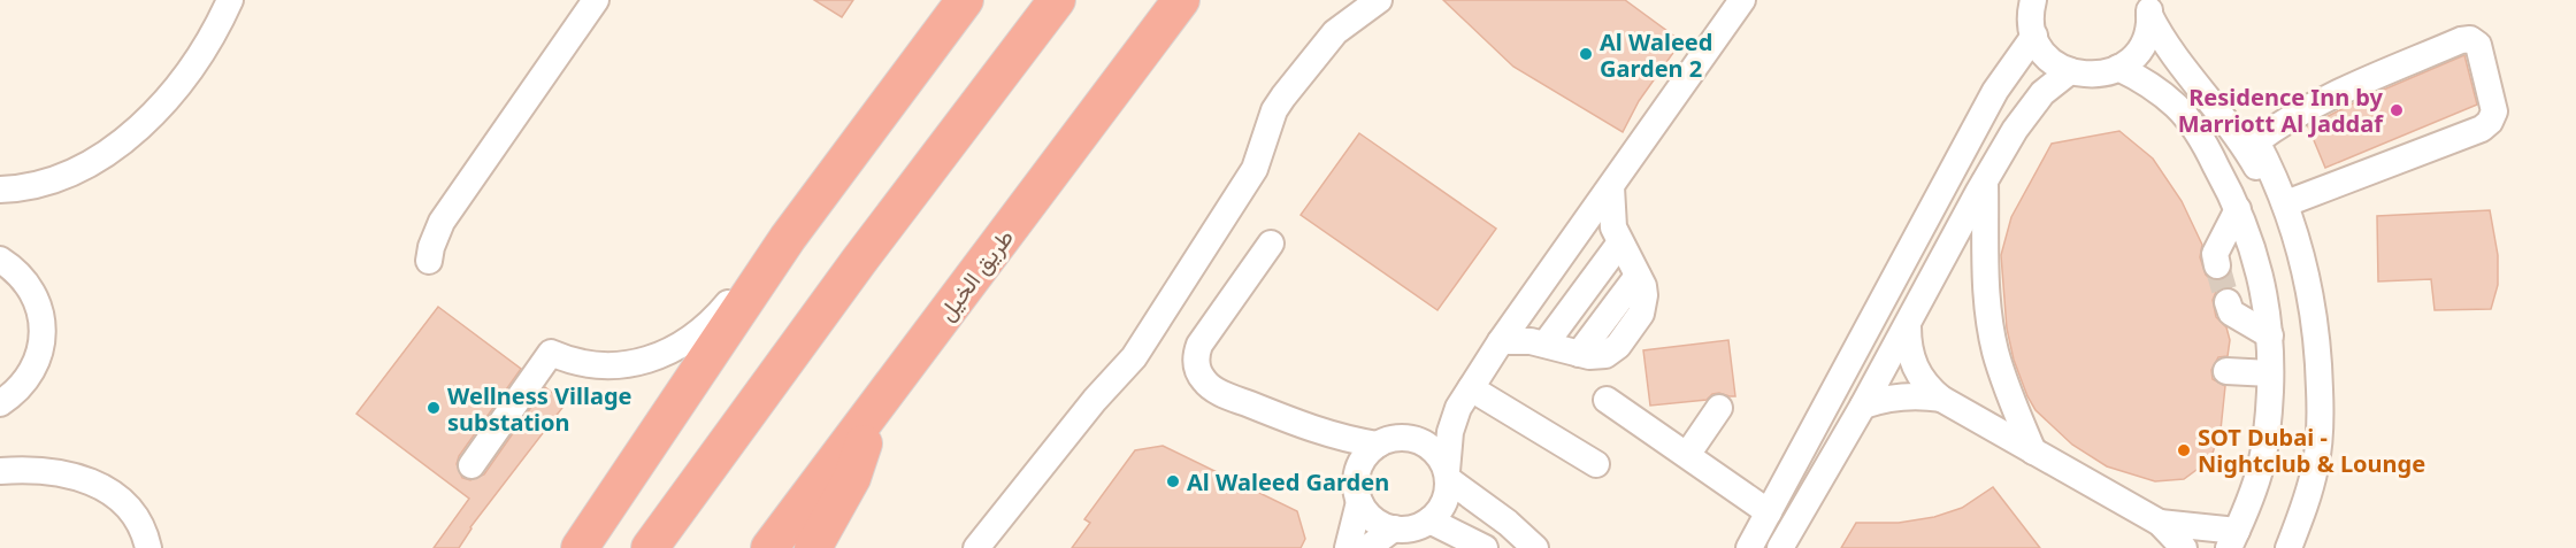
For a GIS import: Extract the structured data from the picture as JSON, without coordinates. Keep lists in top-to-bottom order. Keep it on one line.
{"streets":{"highway":["طريق الخيل"]},"places":["Al Waleed Garden 2","Residence Inn by Marriott Al Jaddaf","Wellness Village substation","SOT Dubai - Nightclub & Lounge","Al Waleed Garden"]}
